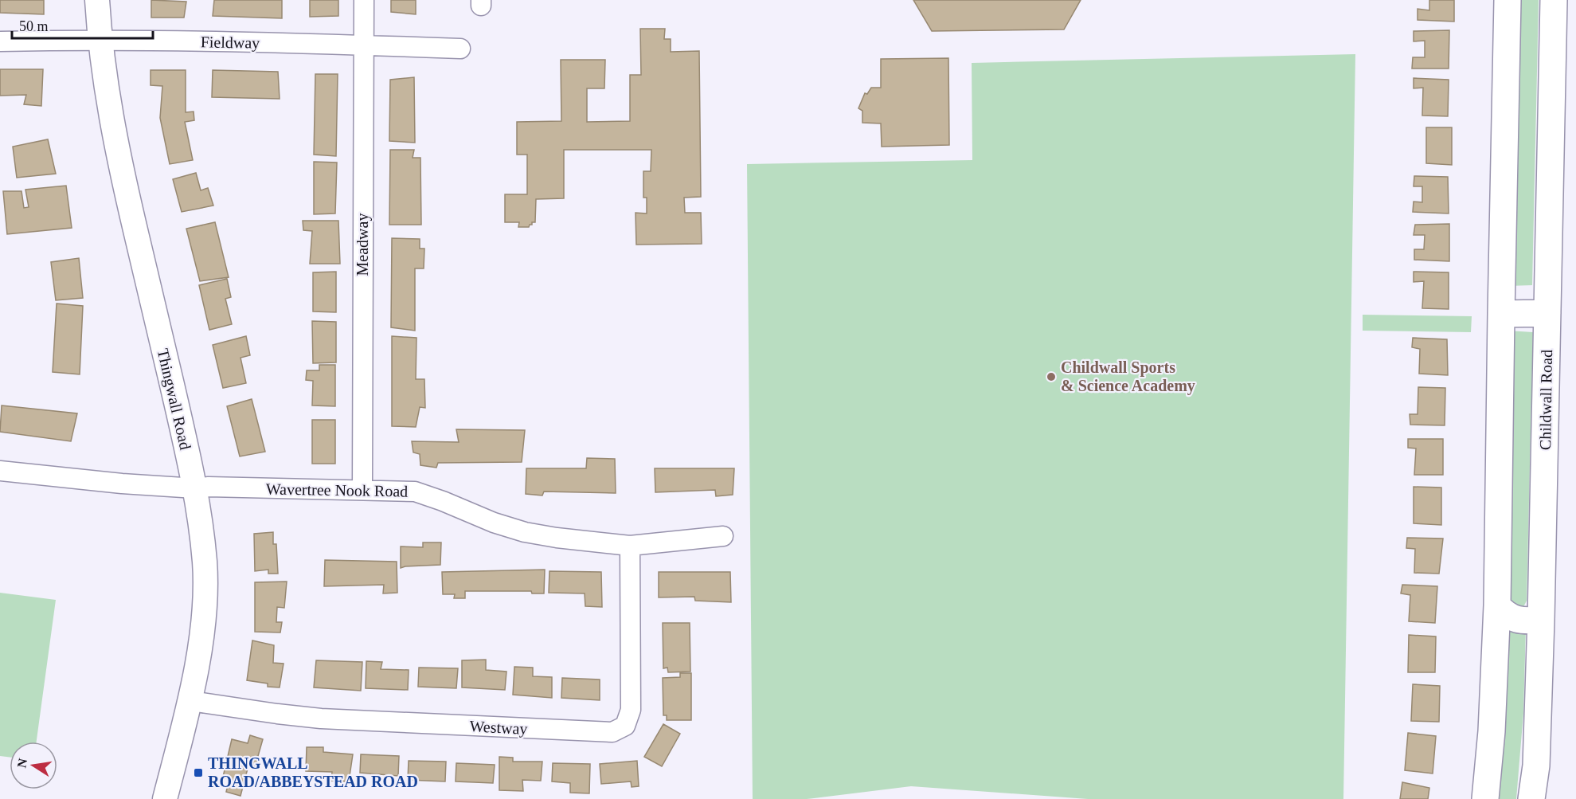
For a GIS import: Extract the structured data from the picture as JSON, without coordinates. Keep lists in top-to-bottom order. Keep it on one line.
{"streets":{"main road":["Childwall Road"],"street":["Fieldway","Meadway","Thingwall Road","Wavertree Nook Road","Westway"]},"crossings":[["Fieldway","Meadway"],["Fieldway","Thingwall Road"],["Meadway","Wavertree Nook Road"],["Thingwall Road","Wavertree Nook Road"],["Thingwall Road","Westway"],["Wavertree Nook Road","Westway"]],"places":{"other":["Childwall Sports & Science Academy"],"transit":["THINGWALL ROAD/ABBEYSTEAD ROAD"]},"scale_bar":"50 m","north":"left"}
